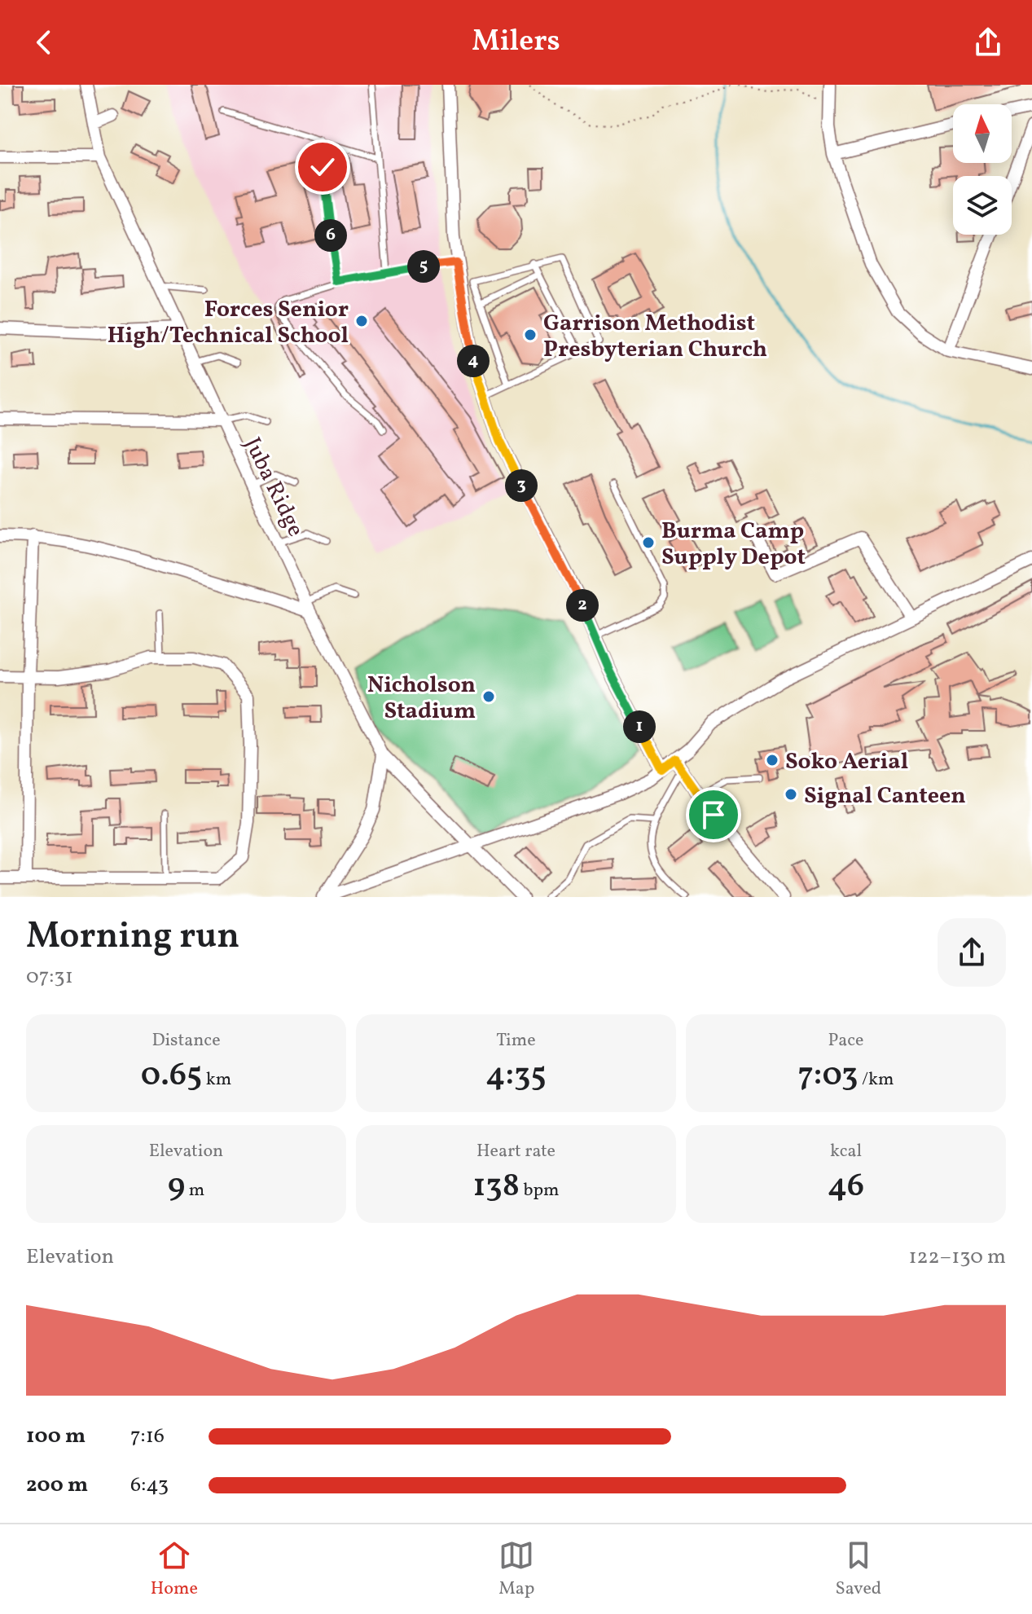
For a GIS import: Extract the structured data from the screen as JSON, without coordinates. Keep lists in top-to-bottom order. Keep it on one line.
{"streets":{"street":["Juba Ridge"]},"places":["Forces Senior High/Technical School","Garrison Methodist Presbyterian Church","Burma Camp Supply Depot","Nicholson Stadium","Soko Aerial","Signal Canteen"],"north":"top","page":{"header":"Milers","pins":["6","5","4","3","2","1"],"heading":["Morning run","07:31"],"stats":[["Distance","0.65 km"],["Time","4:35"],["Pace","7:03 /km"],["Elevation","9 m"],["Heart rate","138 bpm"],["kcal","46"]],"chart":["Elevation","122–130 m"],"list":[{"name":"100 m","note":"7:16"},{"name":"200 m","note":"6:43"}],"tabs":["Home","Map","Saved"]}}
